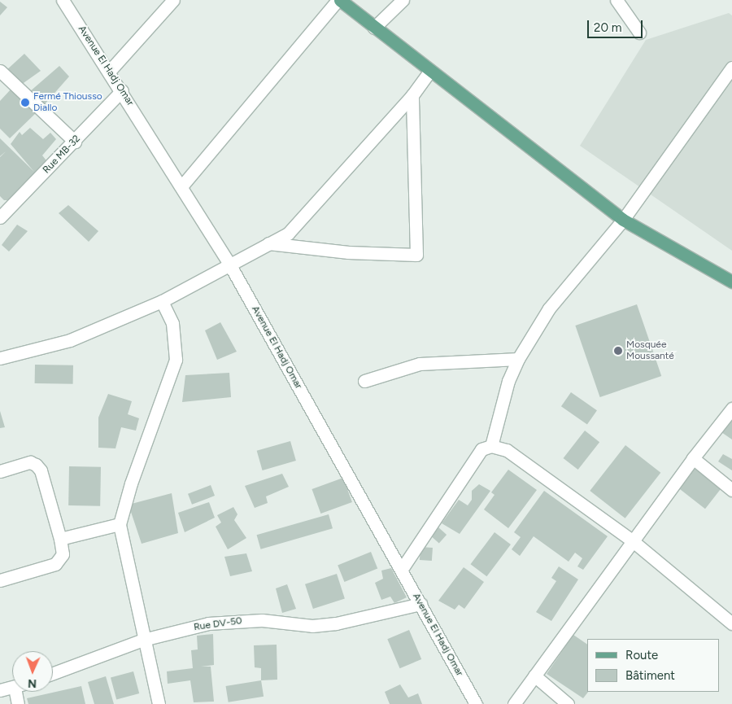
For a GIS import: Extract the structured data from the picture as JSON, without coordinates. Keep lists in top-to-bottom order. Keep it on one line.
{"streets":{"street":["Avenue El Hadj Omar","Rue MB-32","Rue DV-50"]},"crossings":[["Avenue El Hadj Omar","Rue MB-32"],["Avenue El Hadj Omar","Rue DV-50"]],"places":["Fermé Thiousso Diallo","Mosquée Moussanté"],"legend":["Route","Bâtiment"],"scale_bar":"20 m","north":"bottom"}
